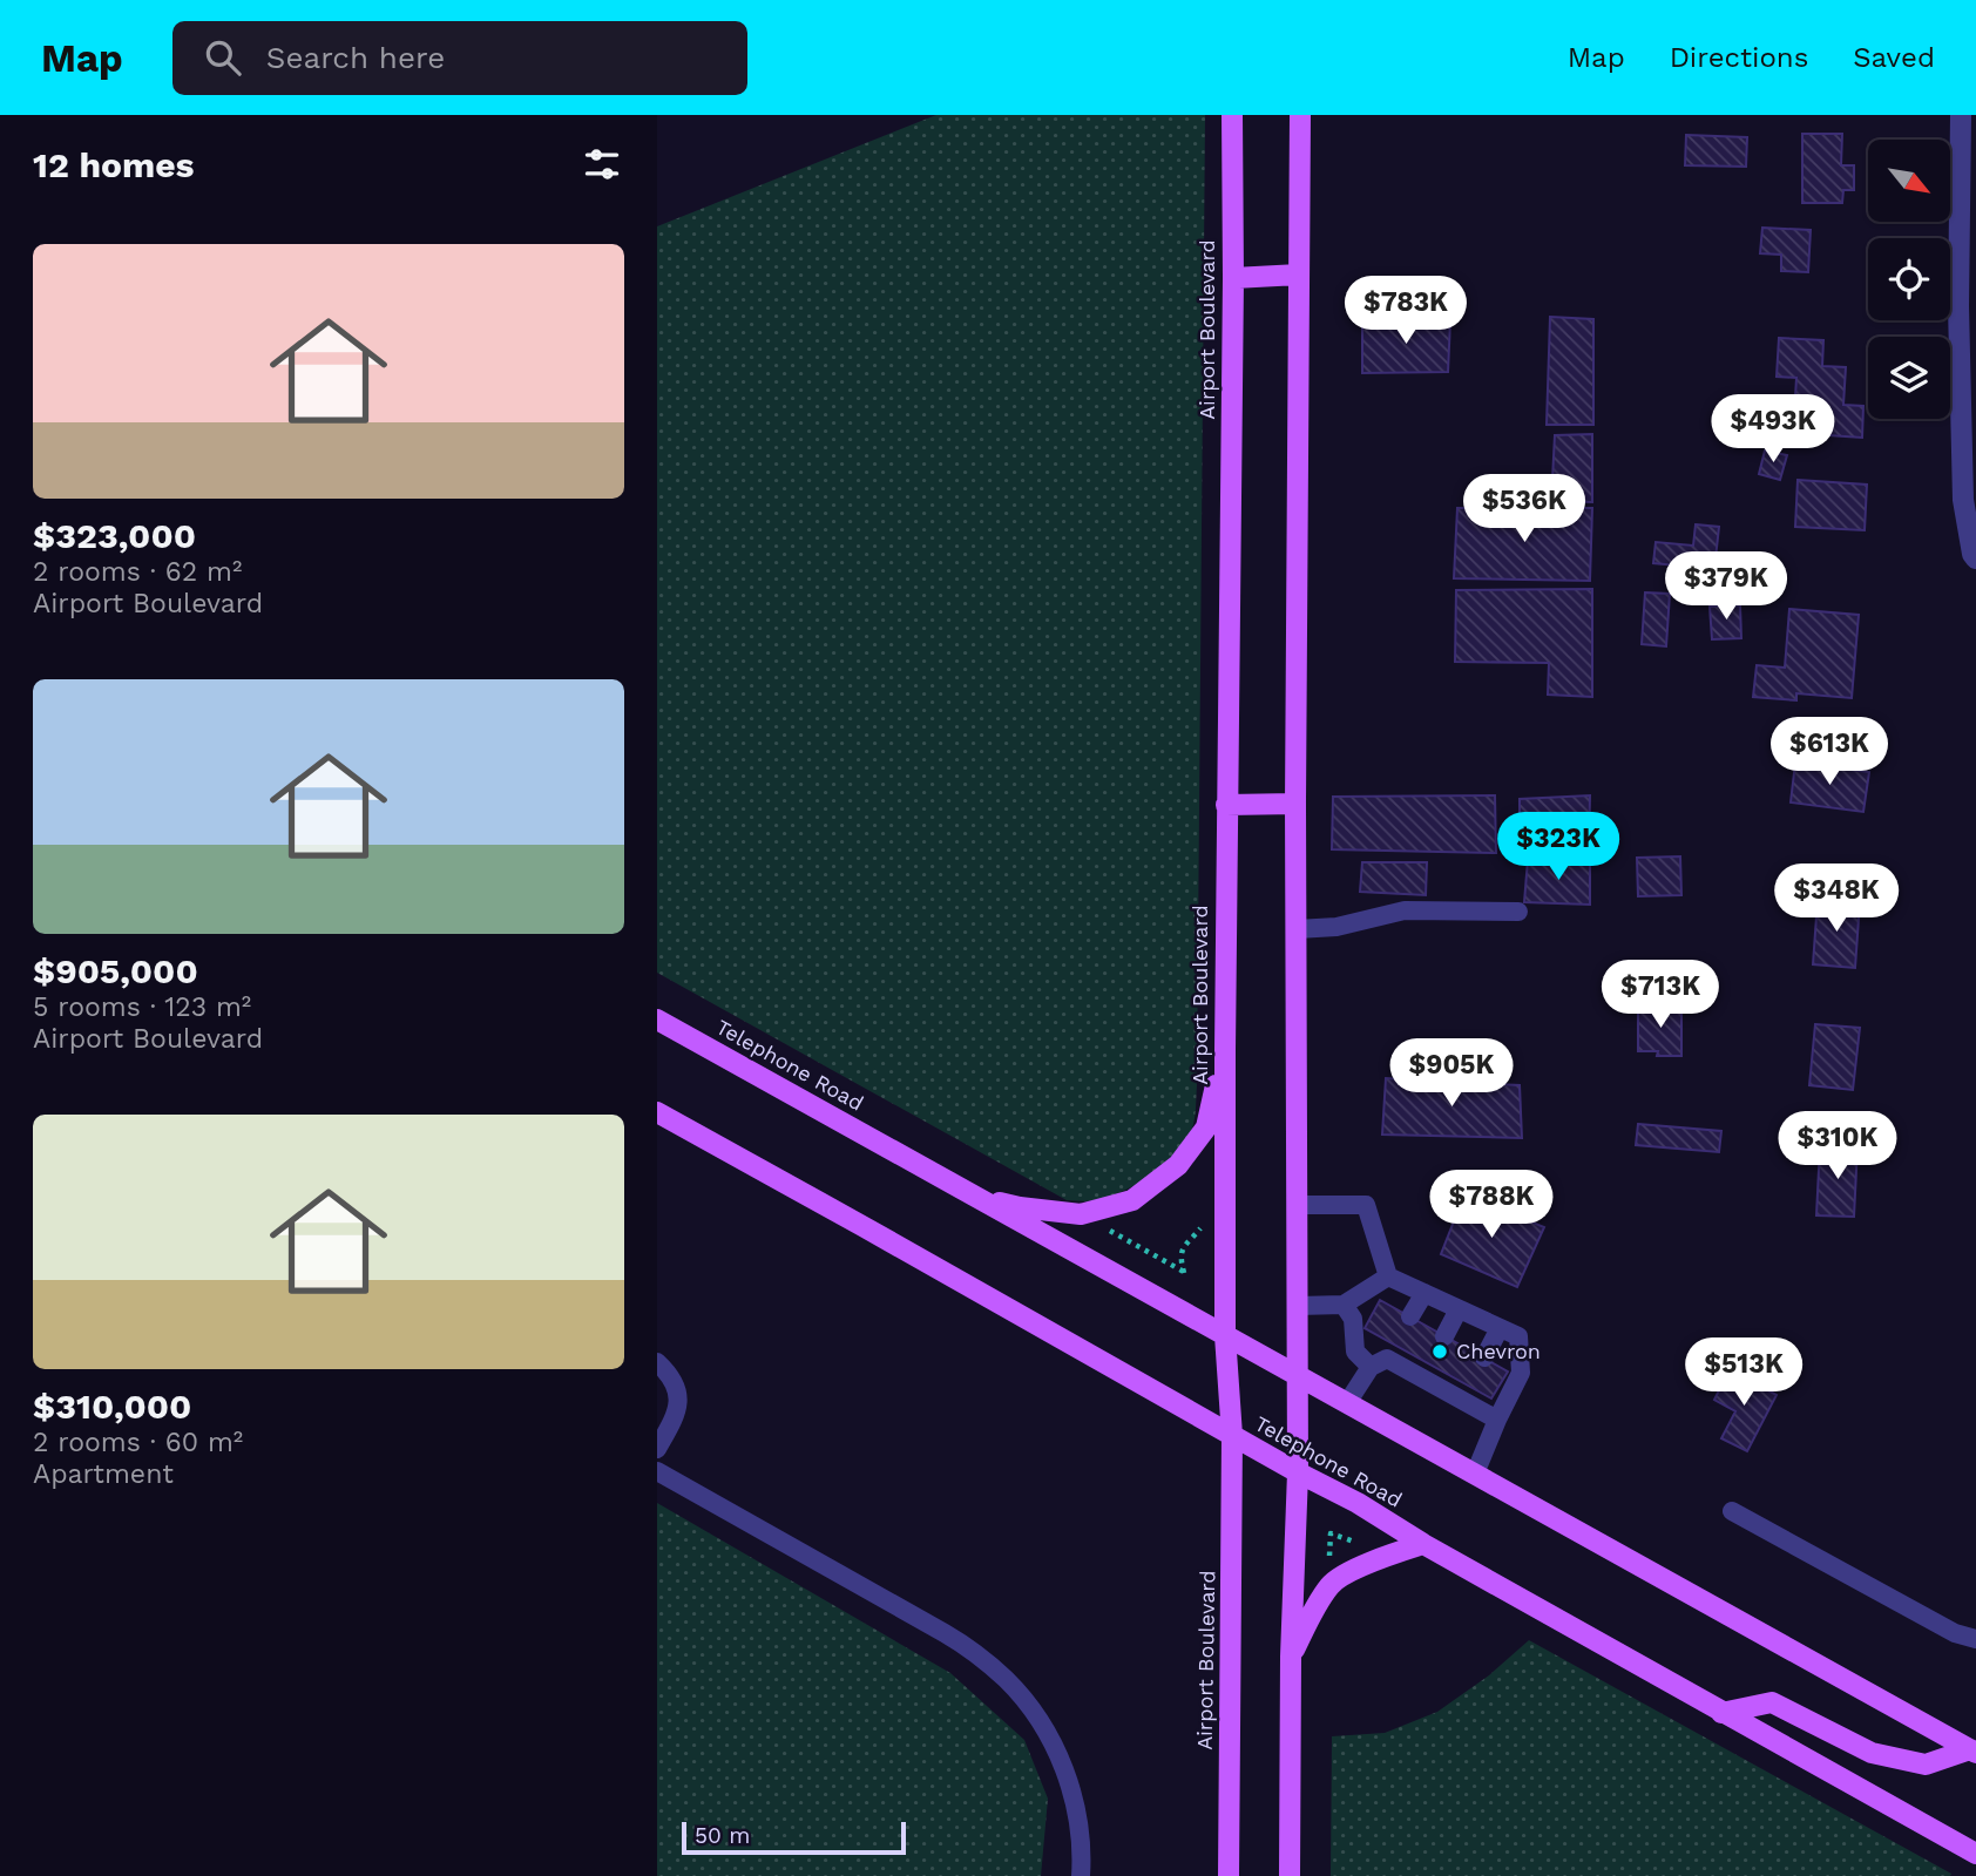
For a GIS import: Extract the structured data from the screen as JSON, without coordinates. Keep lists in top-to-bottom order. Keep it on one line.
{"streets":{"main road":["Airport Boulevard","Telephone Road"]},"crossings":[["Airport Boulevard","Telephone Road"]],"places":["Chevron"],"scale_bar":"50 m","north":"bottom right","page":{"header":"Map","search":"Search here","nav":["Map","Directions","Saved"],"heading":"12 homes","list":[{"name":"$323,000","note":"2 rooms · 62 m² · Airport Boulevard"},{"name":"$905,000","note":"5 rooms · 123 m² · Airport Boulevard"},{"name":"$310,000","note":"2 rooms · 60 m² · Apartment"}],"price":["$783K","$493K","$536K","$379K","$613K","$323K","$348K","$713K","$905K","$310K","$788K","$513K"],"scale":"50 m"}}
